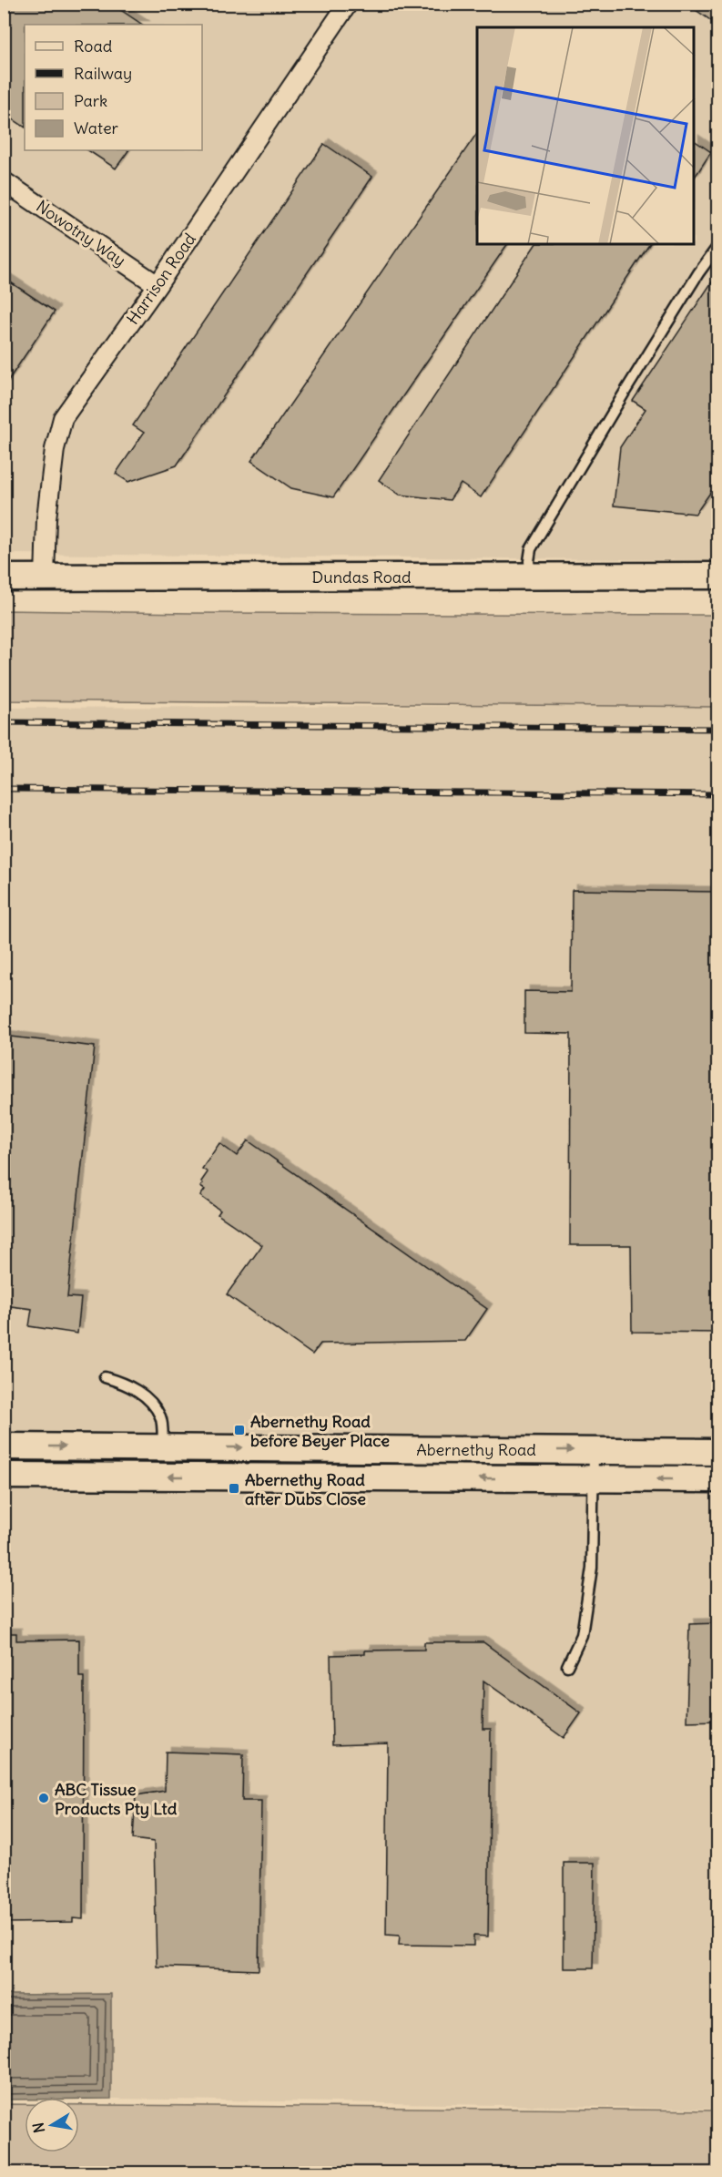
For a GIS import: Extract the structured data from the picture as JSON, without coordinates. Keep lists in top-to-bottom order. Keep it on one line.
{"streets":{"main road":["Dundas Road","Abernethy Road"],"street":["Nowotny Way","Harrison Road"]},"crossings":[["Nowotny Way","Harrison Road"],["Harrison Road","Dundas Road"]],"places":{"transit":["Abernethy Road before Beyer Place","Abernethy Road after Dubs Close"],"other":["ABC Tissue Products Pty Ltd"]},"legend":["Road","Railway","Park","Water"],"north":"left"}
